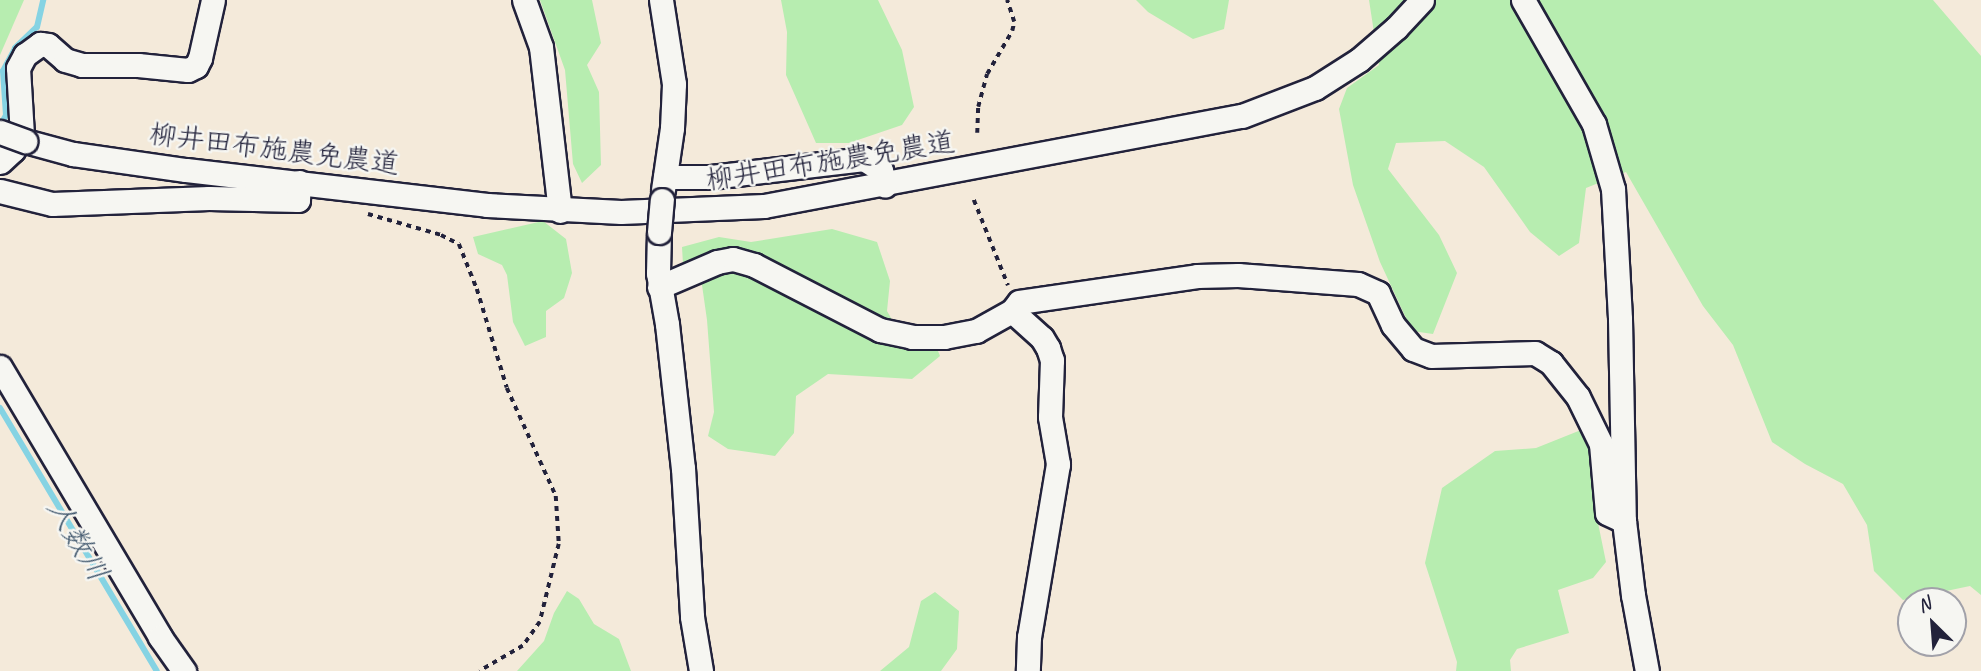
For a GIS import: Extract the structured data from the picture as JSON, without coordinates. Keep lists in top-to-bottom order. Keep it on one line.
{"streets":{"street":["柳井田布施農免農道"]},"water":["人数川"],"north":"top left"}
